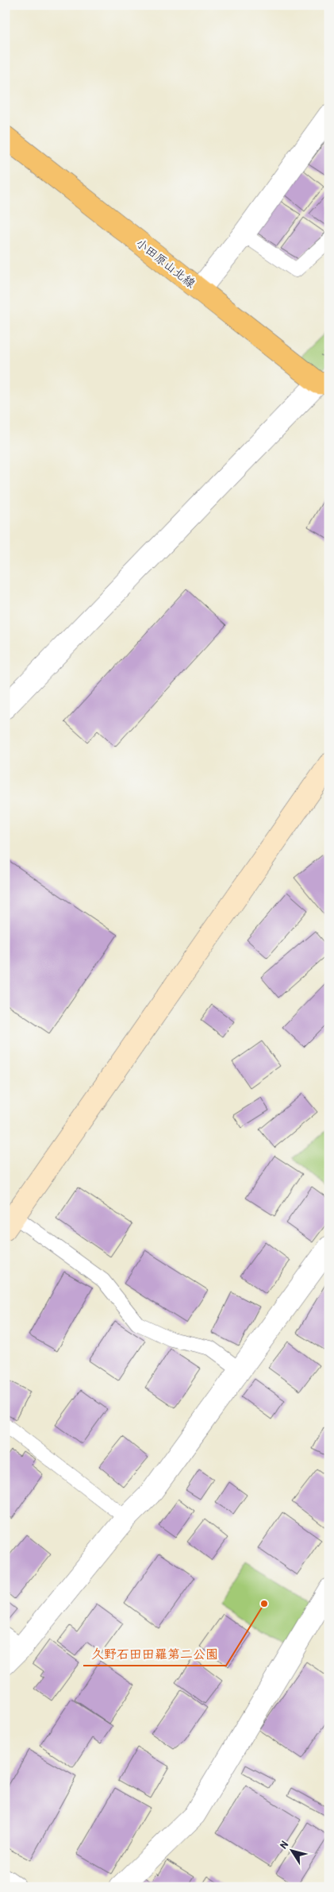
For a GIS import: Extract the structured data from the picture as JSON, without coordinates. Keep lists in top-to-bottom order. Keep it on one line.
{"streets":{"main road":["小田原山北線"]},"places":["久野石田田羅第二公園"],"north":"top left"}
